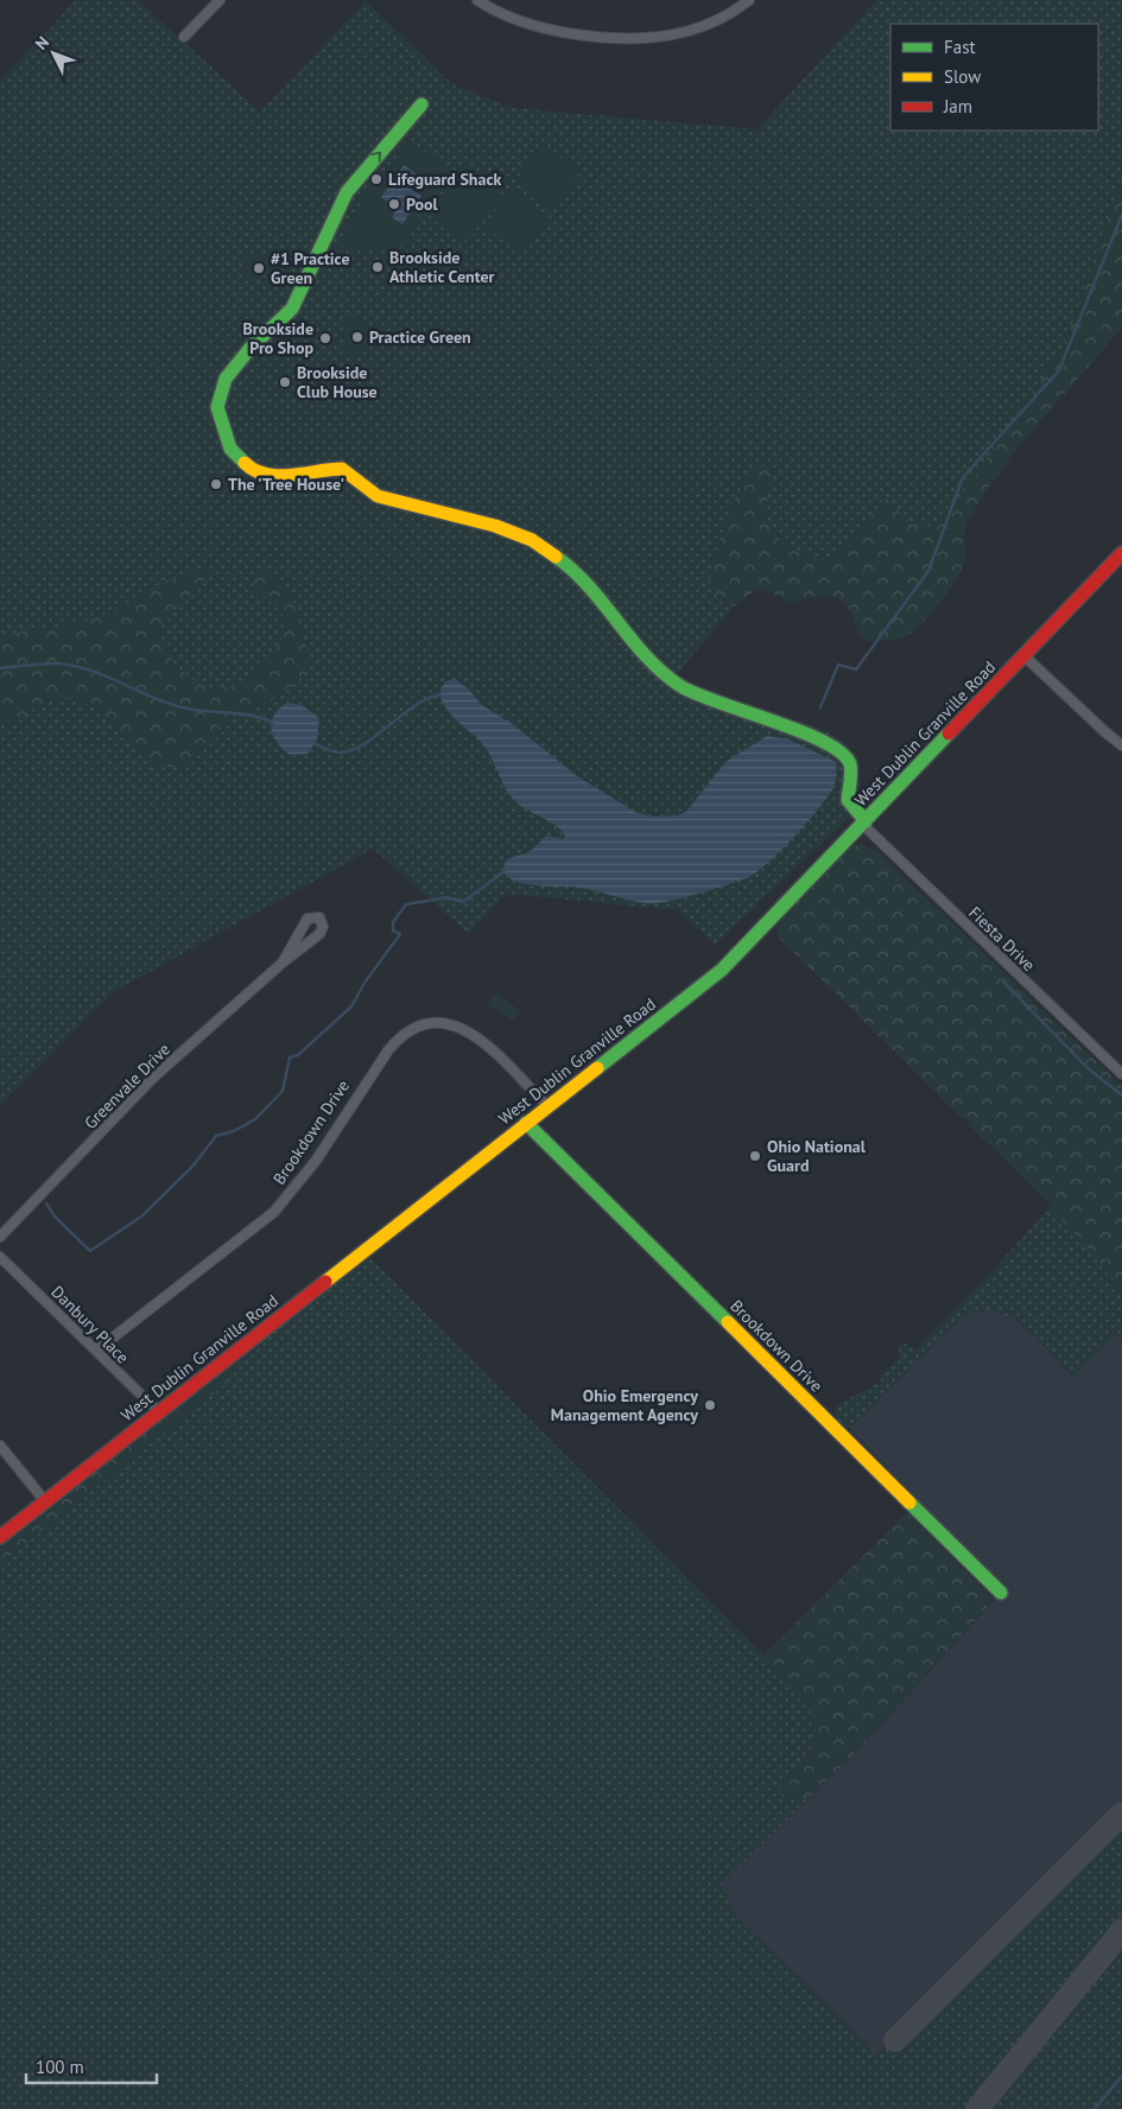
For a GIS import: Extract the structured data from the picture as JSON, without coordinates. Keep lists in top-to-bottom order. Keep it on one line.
{"streets":{"street":["West Dublin Granville Road","Fiesta Drive","Greenvale Drive","Brookdown Drive","Danbury Place"]},"crossings":[["West Dublin Granville Road","Fiesta Drive"],["West Dublin Granville Road","Brookdown Drive"],["West Dublin Granville Road","Danbury Place"],["Brookdown Drive","Danbury Place"]],"places":["Lifeguard Shack","Pool","Brookside Athletic Center","#1 Practice Green","Practice Green","Brookside Pro Shop","Brookside Club House","The 'Tree House'","Ohio National Guard","Ohio Emergency Management Agency"],"legend":["Fast","Slow","Jam"],"scale_bar":"100 m","north":"top left"}
